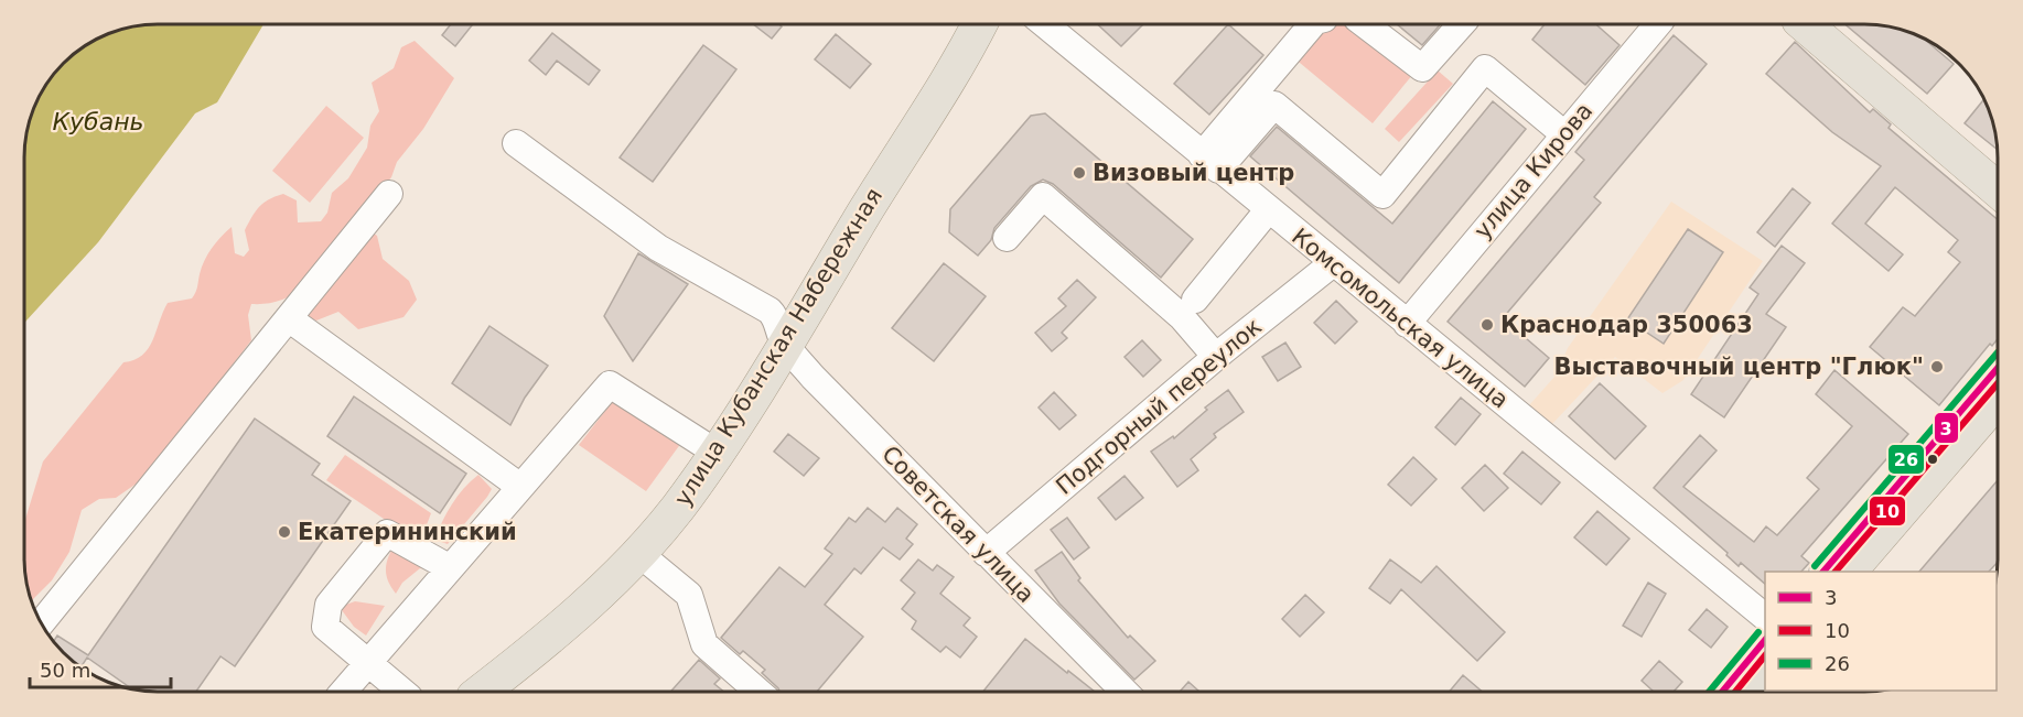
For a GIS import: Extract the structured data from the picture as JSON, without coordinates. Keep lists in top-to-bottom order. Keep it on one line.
{"streets":{"main road":["улица Кубанская Набережная"],"street":["улица Кирова","Комсомольская улица","Подгорный переулок","Советская улица"]},"crossings":[["улица Кирова","Комсомольская улица"],["Комсомольская улица","Подгорный переулок"],["улица Кубанская Набережная","Советская улица"],["Подгорный переулок","Советская улица"]],"water":["Кубань"],"places":["Визовый центр","Краснодар 350063","Выставочный центр \"Глюк\"","Екатерининский"],"lines":["transit line 26","transit line 3","transit line 10"],"legend":["3","10","26"],"scale_bar":"50 m"}
